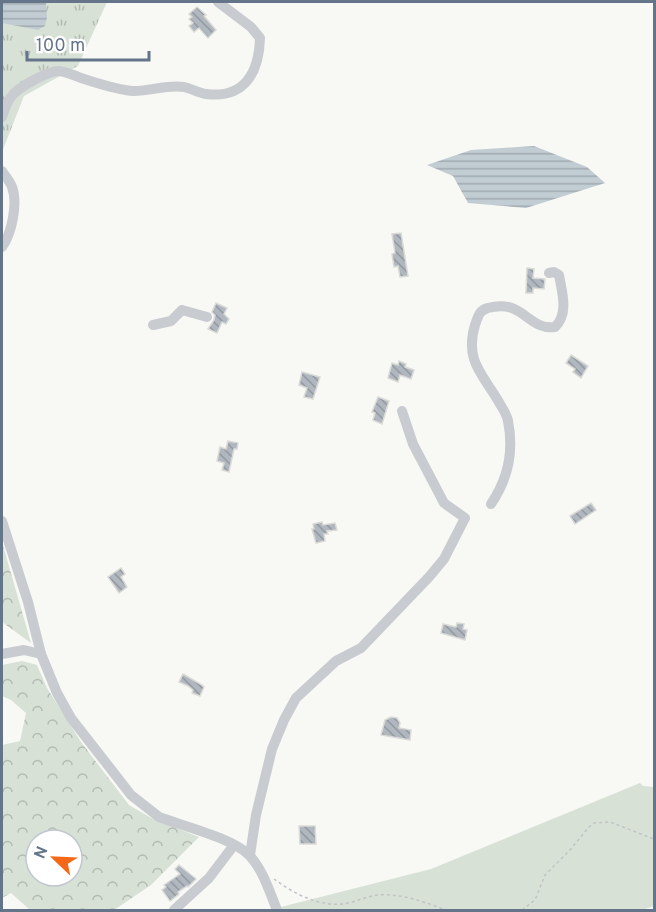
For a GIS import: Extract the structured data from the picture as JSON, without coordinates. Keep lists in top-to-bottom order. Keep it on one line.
{"scale_bar":"100 m","north":"top left"}
